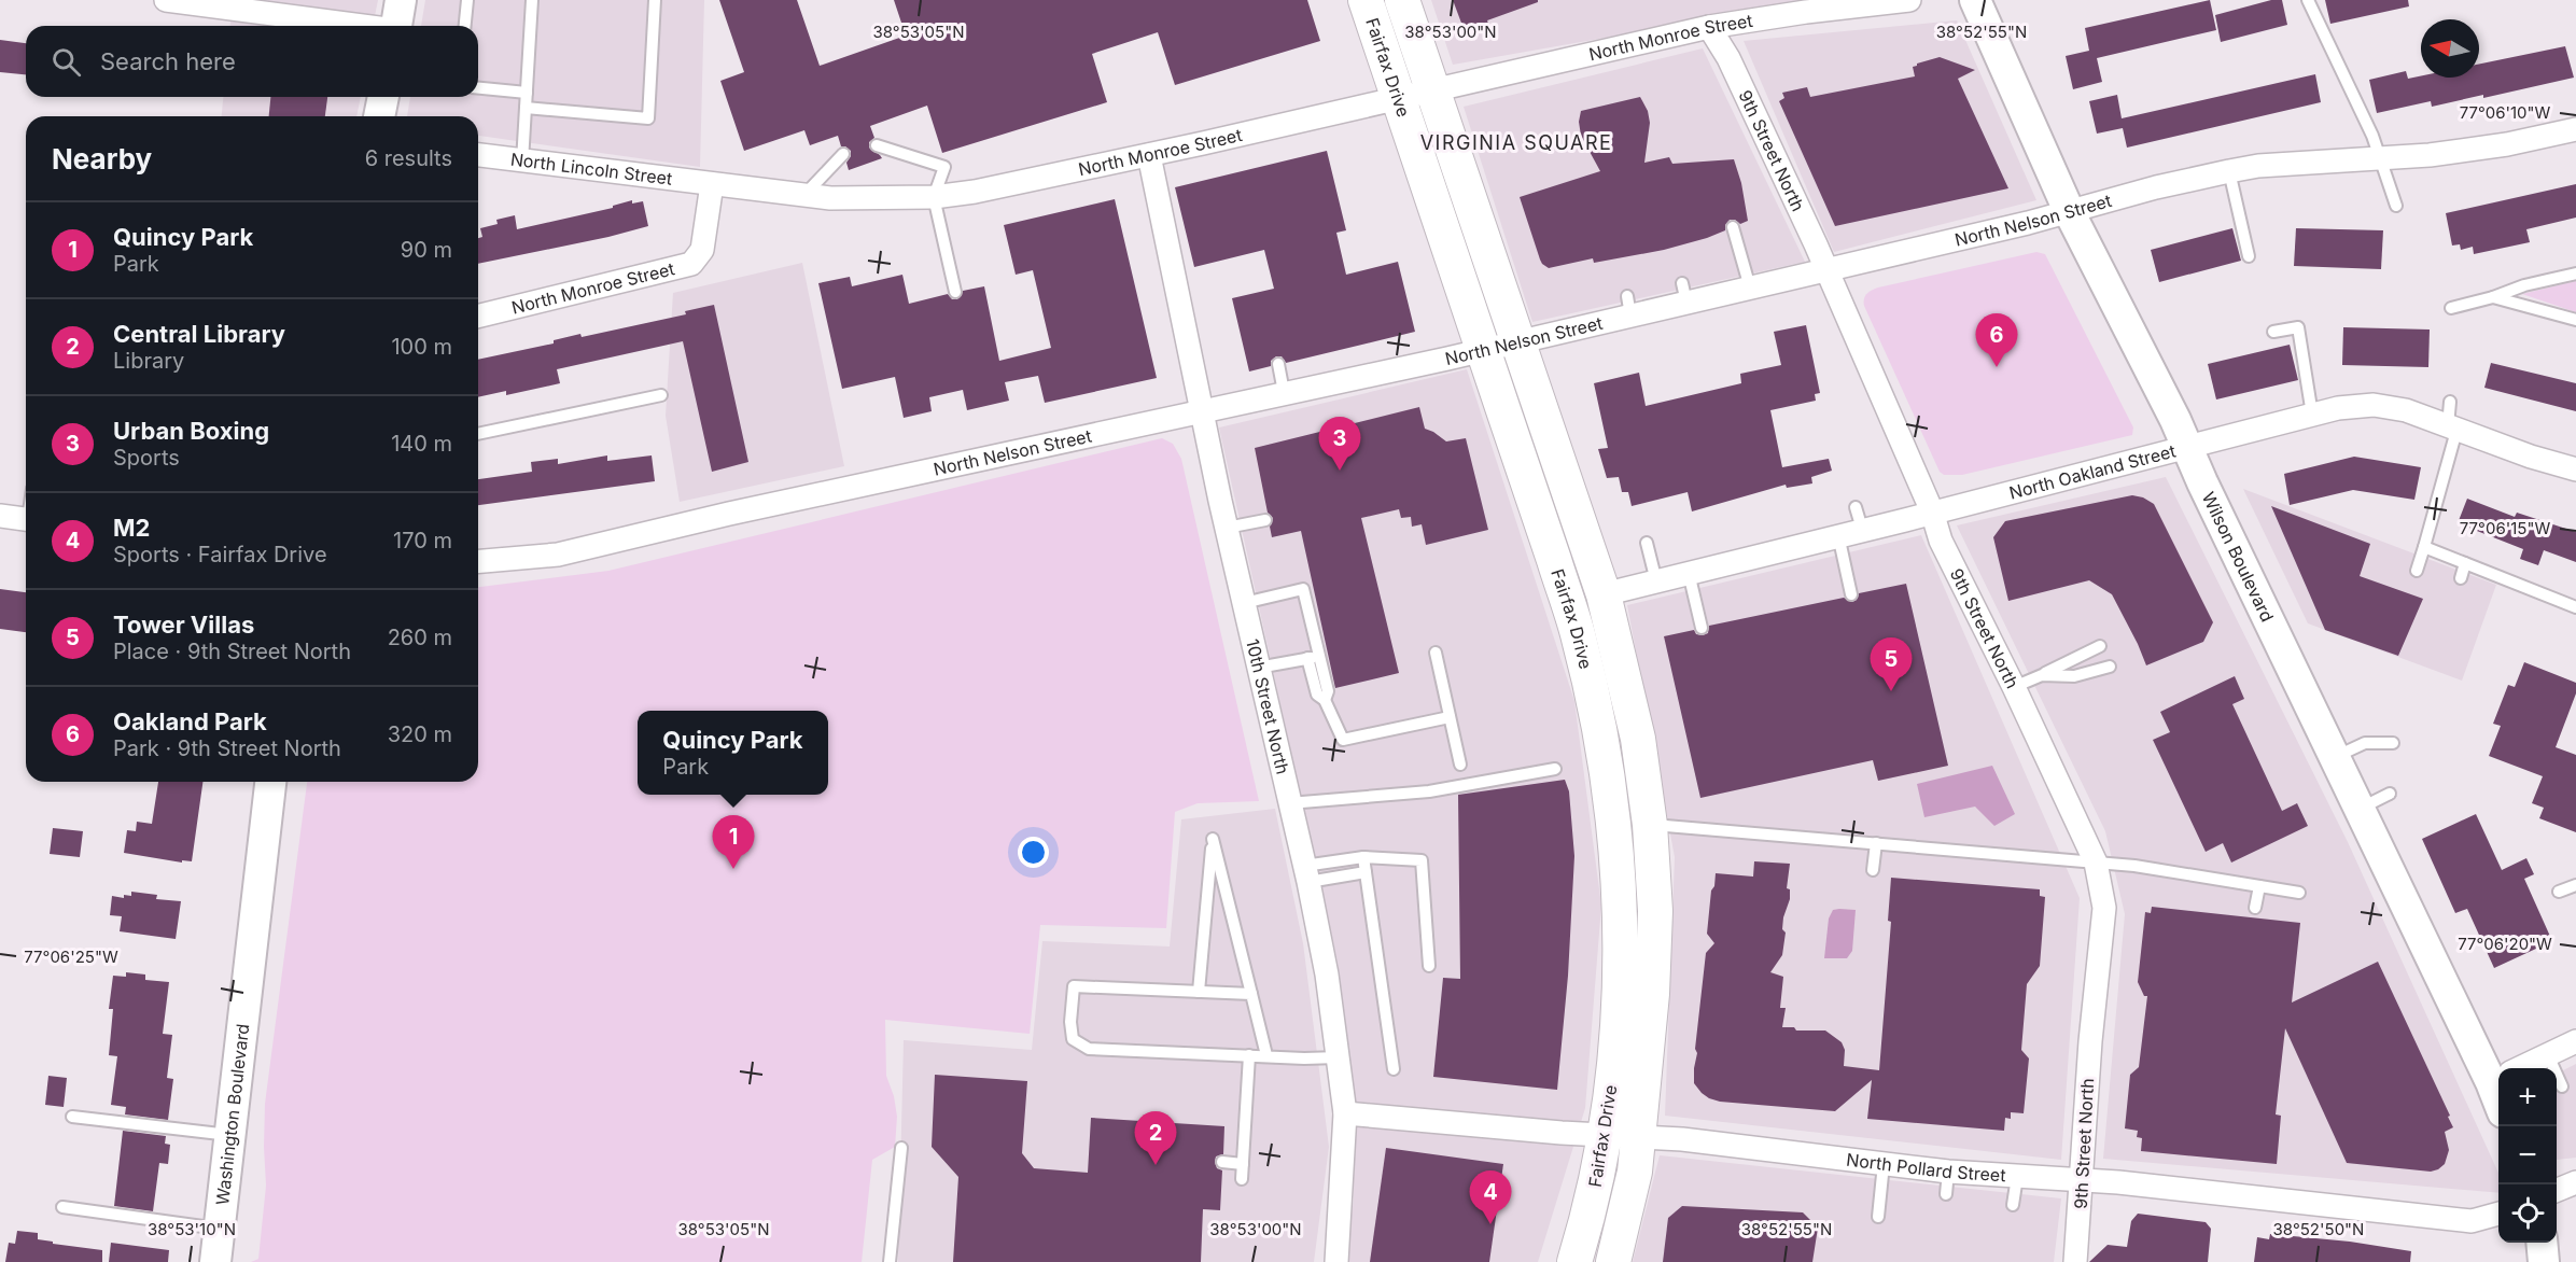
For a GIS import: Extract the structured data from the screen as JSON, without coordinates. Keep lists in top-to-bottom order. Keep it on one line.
{"streets":{"main road":["Fairfax Drive","Wilson Boulevard","Washington Boulevard"],"street":["North Monroe Street","9th Street North","North Lincoln Street","North Nelson Street","North Oakland Street","10th Street North","North Pollard Street"]},"crossings":[["North Monroe Street","Fairfax Drive"],["North Monroe Street","9th Street North"],["North Monroe Street","North Lincoln Street"],["North Monroe Street","10th Street North"],["Fairfax Drive","North Nelson Street"],["Fairfax Drive","North Oakland Street"],["Fairfax Drive","North Pollard Street"],["9th Street North","North Nelson Street"],["9th Street North","North Oakland Street"],["9th Street North","North Pollard Street"],["North Nelson Street","Wilson Boulevard"],["North Nelson Street","10th Street North"],["North Oakland Street","Wilson Boulevard"],["10th Street North","North Pollard Street"]],"districts":["VIRGINIA SQUARE"],"north":"left","page":{"search":"Search here","heading":["Nearby","6 results"],"list":[{"mark":"1","name":"Quincy Park","note":"Park","value":"90 m"},{"mark":"2","name":"Central Library","note":"Library","value":"100 m"},{"mark":"3","name":"Urban Boxing","note":"Sports","value":"140 m"},{"mark":"4","name":"M2","note":"Sports · Fairfax Drive","value":"170 m"},{"mark":"5","name":"Tower Villas","note":"Place · 9th Street North","value":"260 m"},{"mark":"6","name":"Oakland Park","note":"Park · 9th Street North","value":"320 m"}],"pins":["6","3","5","1","2","4"],"popup":["Quincy Park","Park"],"map_buttons":["+","−"]},"coordinates":["38°53'05\"N","38°53'00\"N","38°52'55\"N","77°06'10\"W","77°06'15\"W","77°06'20\"W","77°06'25\"W","38°53'10\"N","38°52'50\"N"]}
